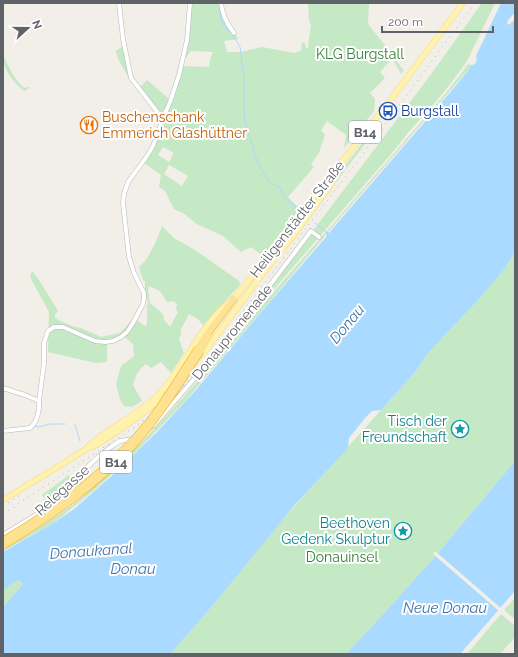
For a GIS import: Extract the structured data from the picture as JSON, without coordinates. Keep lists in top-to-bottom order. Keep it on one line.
{"streets":{"highway":["B14","Heiligenstädter Straße"],"street":["Donaupromenade","Relegasse"]},"crossings":[["B14","Heiligenstädter Straße"],["Donaupromenade","Relegasse"]],"water":["Donau","Donaukanal","Neue Donau"],"parks":["KLG Burgstall","Donauinsel"],"places":{"bus stop":["Burgstall"],"restaurant":["Buschenschank Emmerich Glashüttner"],"place":["Tisch der Freundschaft","Beethoven Gedenk Skulptur"]},"scale_bar":"200 m","north":"right"}
